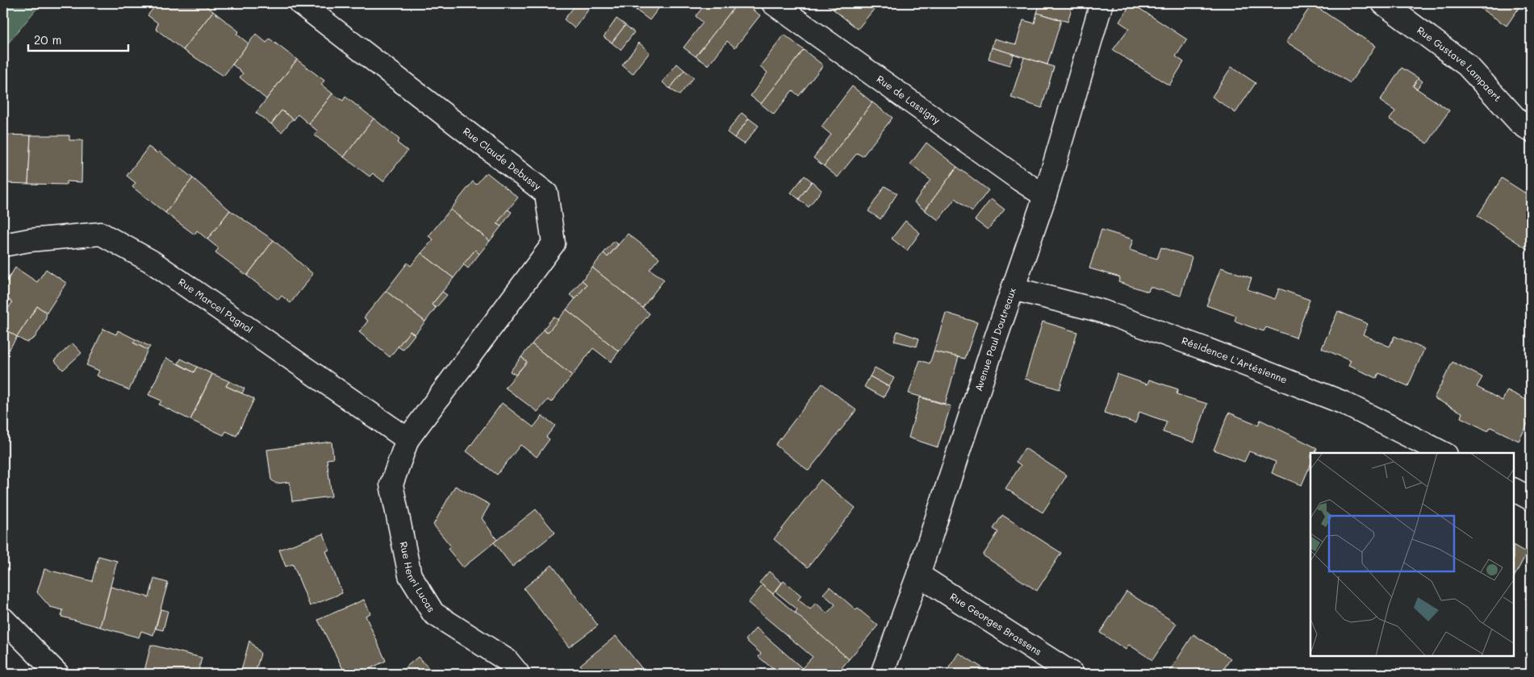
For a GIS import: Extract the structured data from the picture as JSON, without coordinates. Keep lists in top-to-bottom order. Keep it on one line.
{"streets":{"street":["Rue Gustave Lampaert","Rue de Lassigny","Rue Claude Debussy","Rue Marcel Pagnol","Avenue Paul Doutreaux","Résidence L'Artésienne","Rue Henri Lucas","Rue Georges Brassens"]},"crossings":[["Rue de Lassigny","Avenue Paul Doutreaux"],["Rue Claude Debussy","Rue Marcel Pagnol"],["Rue Claude Debussy","Rue Henri Lucas"],["Rue Marcel Pagnol","Rue Henri Lucas"],["Avenue Paul Doutreaux","Résidence L'Artésienne"],["Avenue Paul Doutreaux","Rue Georges Brassens"]],"scale_bar":"20 m"}
